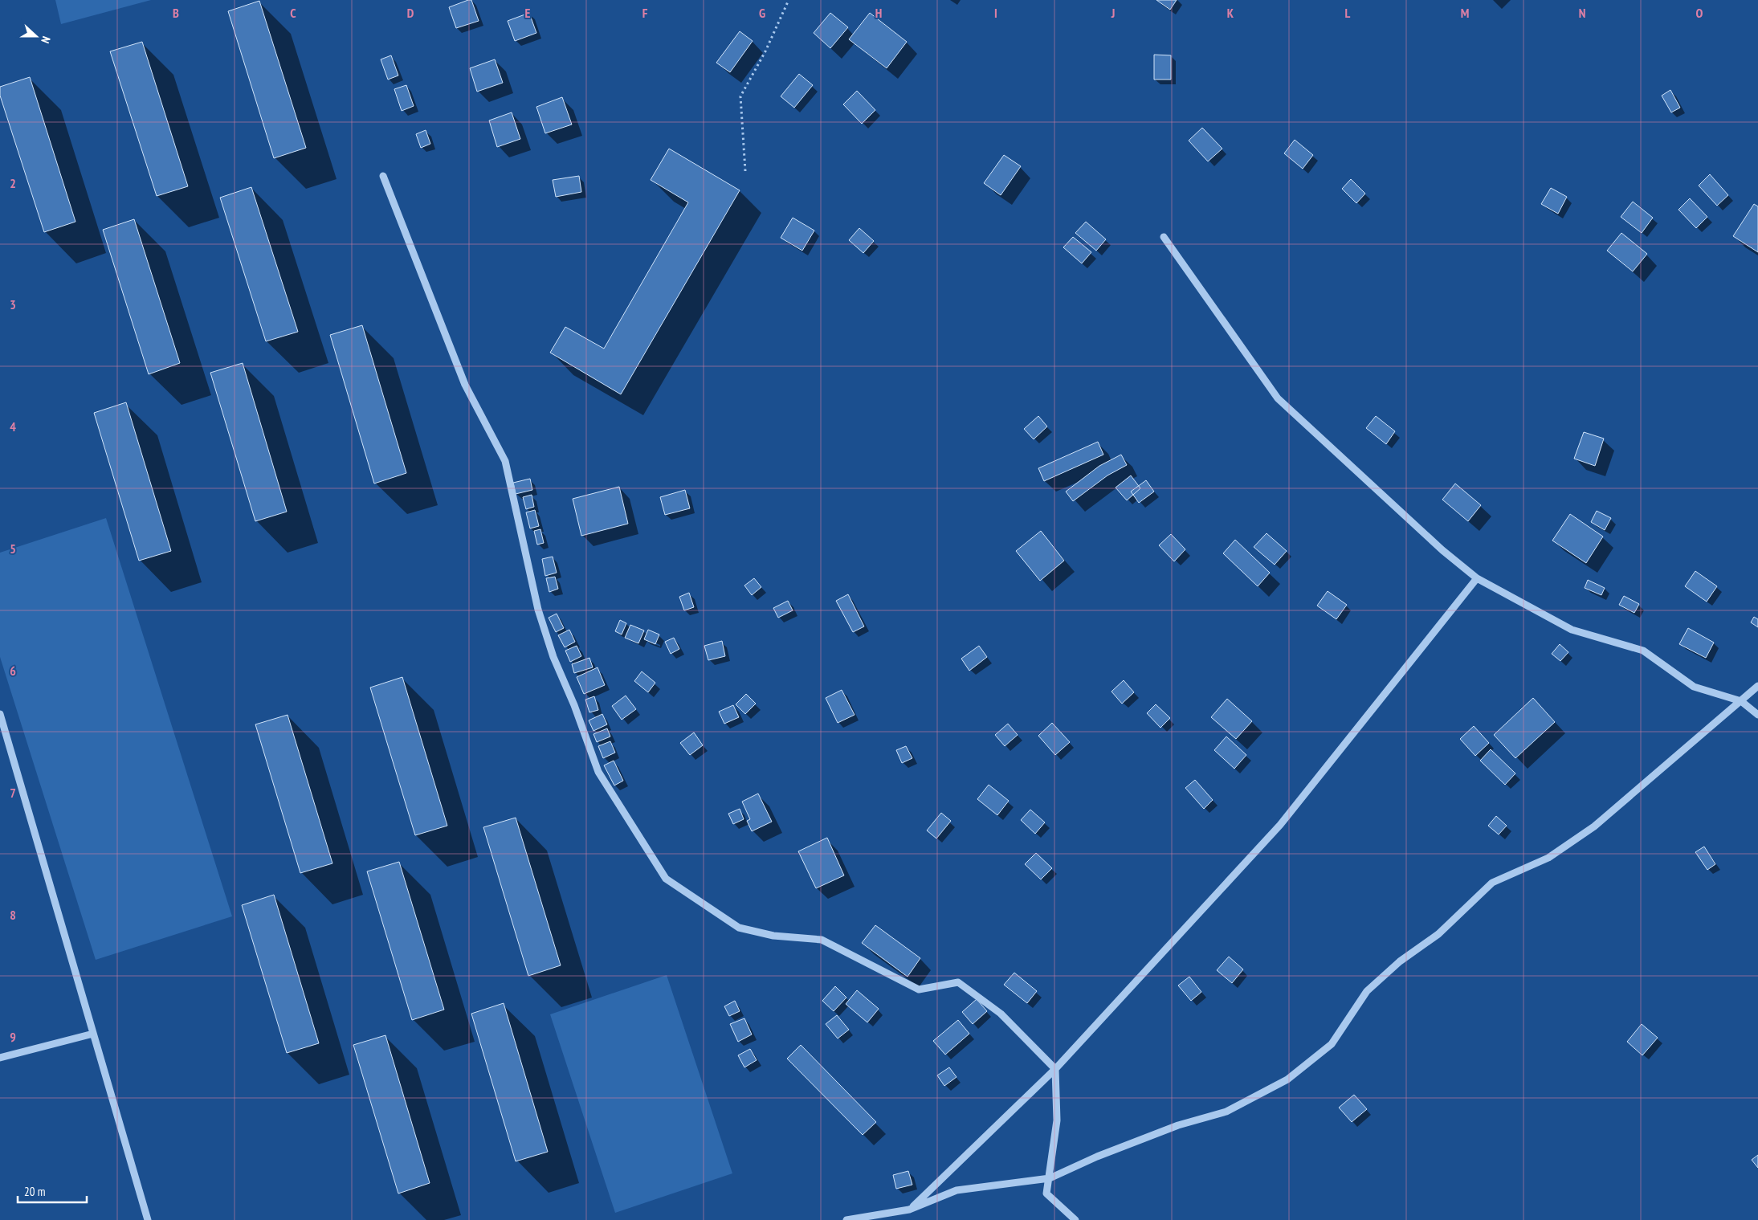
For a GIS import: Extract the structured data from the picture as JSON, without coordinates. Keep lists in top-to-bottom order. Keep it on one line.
{"scale_bar":"20 m","north":"right","grid":{"columns":["B","C","D","E","F","G","H","I","J","K","L","M","N","O"],"rows":["2","3","4","5","6","7","8","9"]}}
